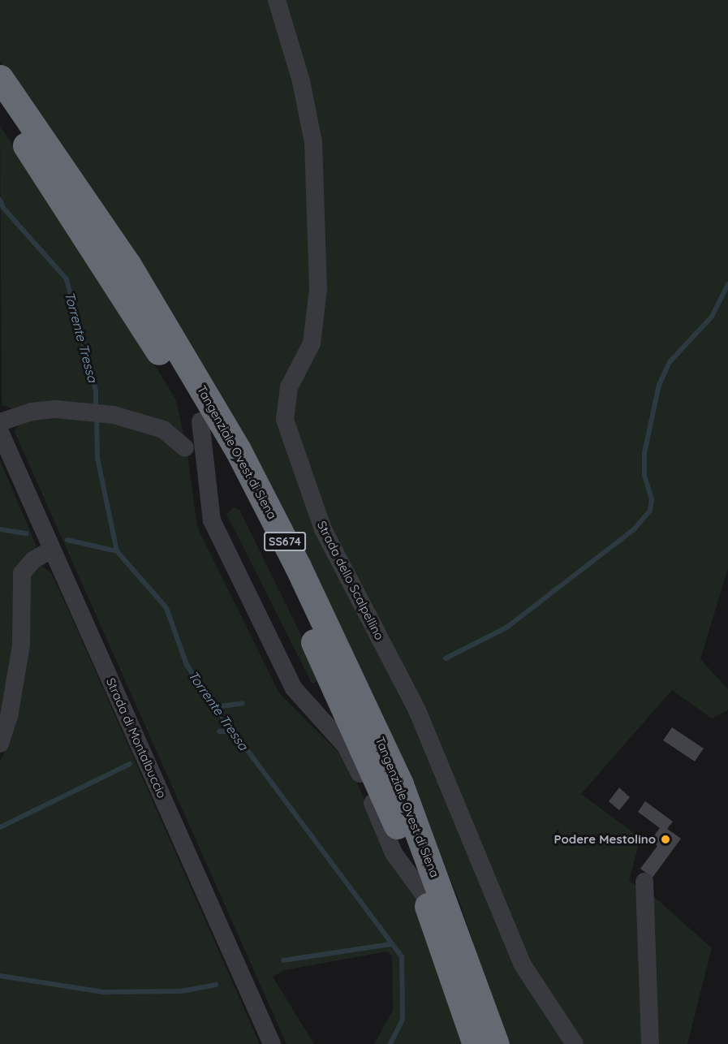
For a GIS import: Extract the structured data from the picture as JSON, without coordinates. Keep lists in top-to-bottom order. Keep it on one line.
{"streets":{"highway":["Tangenziale Ovest di Siena","SS674"],"street":["Strada dello Scalpellino","Strada di Montalbuccio"]},"water":["Torrente Tressa"],"places":["Podere Mestolino"]}
